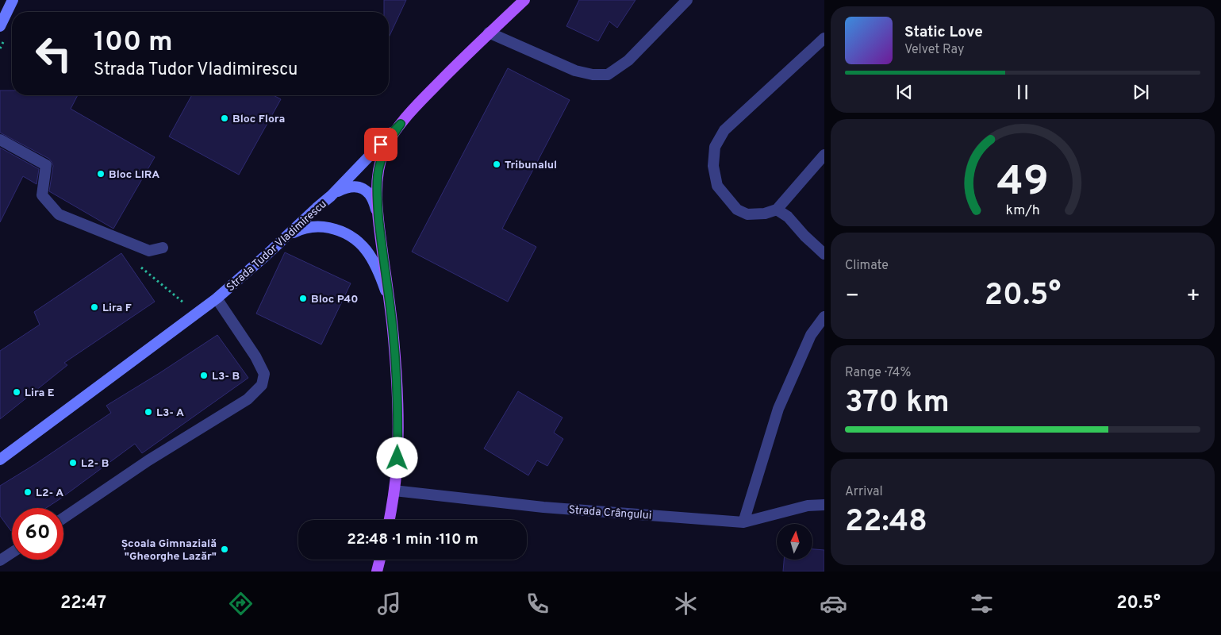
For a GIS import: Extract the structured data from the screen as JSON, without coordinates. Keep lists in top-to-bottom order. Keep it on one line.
{"streets":{"main road":["Strada Tudor Vladimirescu"],"street":["Strada Crângului"]},"places":["Bloc Flora","Tribunalul","Bloc LIRA","Bloc P40","Lira F","L3- B","Lira E","L3- A","L2- B","L2- A","Școala Gimnazială \"Gheorghe Lazăr\""],"north":"top","page":{"turn":["100 m","Strada Tudor Vladimirescu"],"song":["Static Love","Velvet Ray"],"tile":["Climate",["Range · 74%","370 km"],["Arrival","22:48"]],"heat":["−","20.5°","+"],"limit":"60","trip":"22:48 · 1 min · 110 m","tabs":["22:47","20.5°"],"gauge":["49","km/h"]}}
